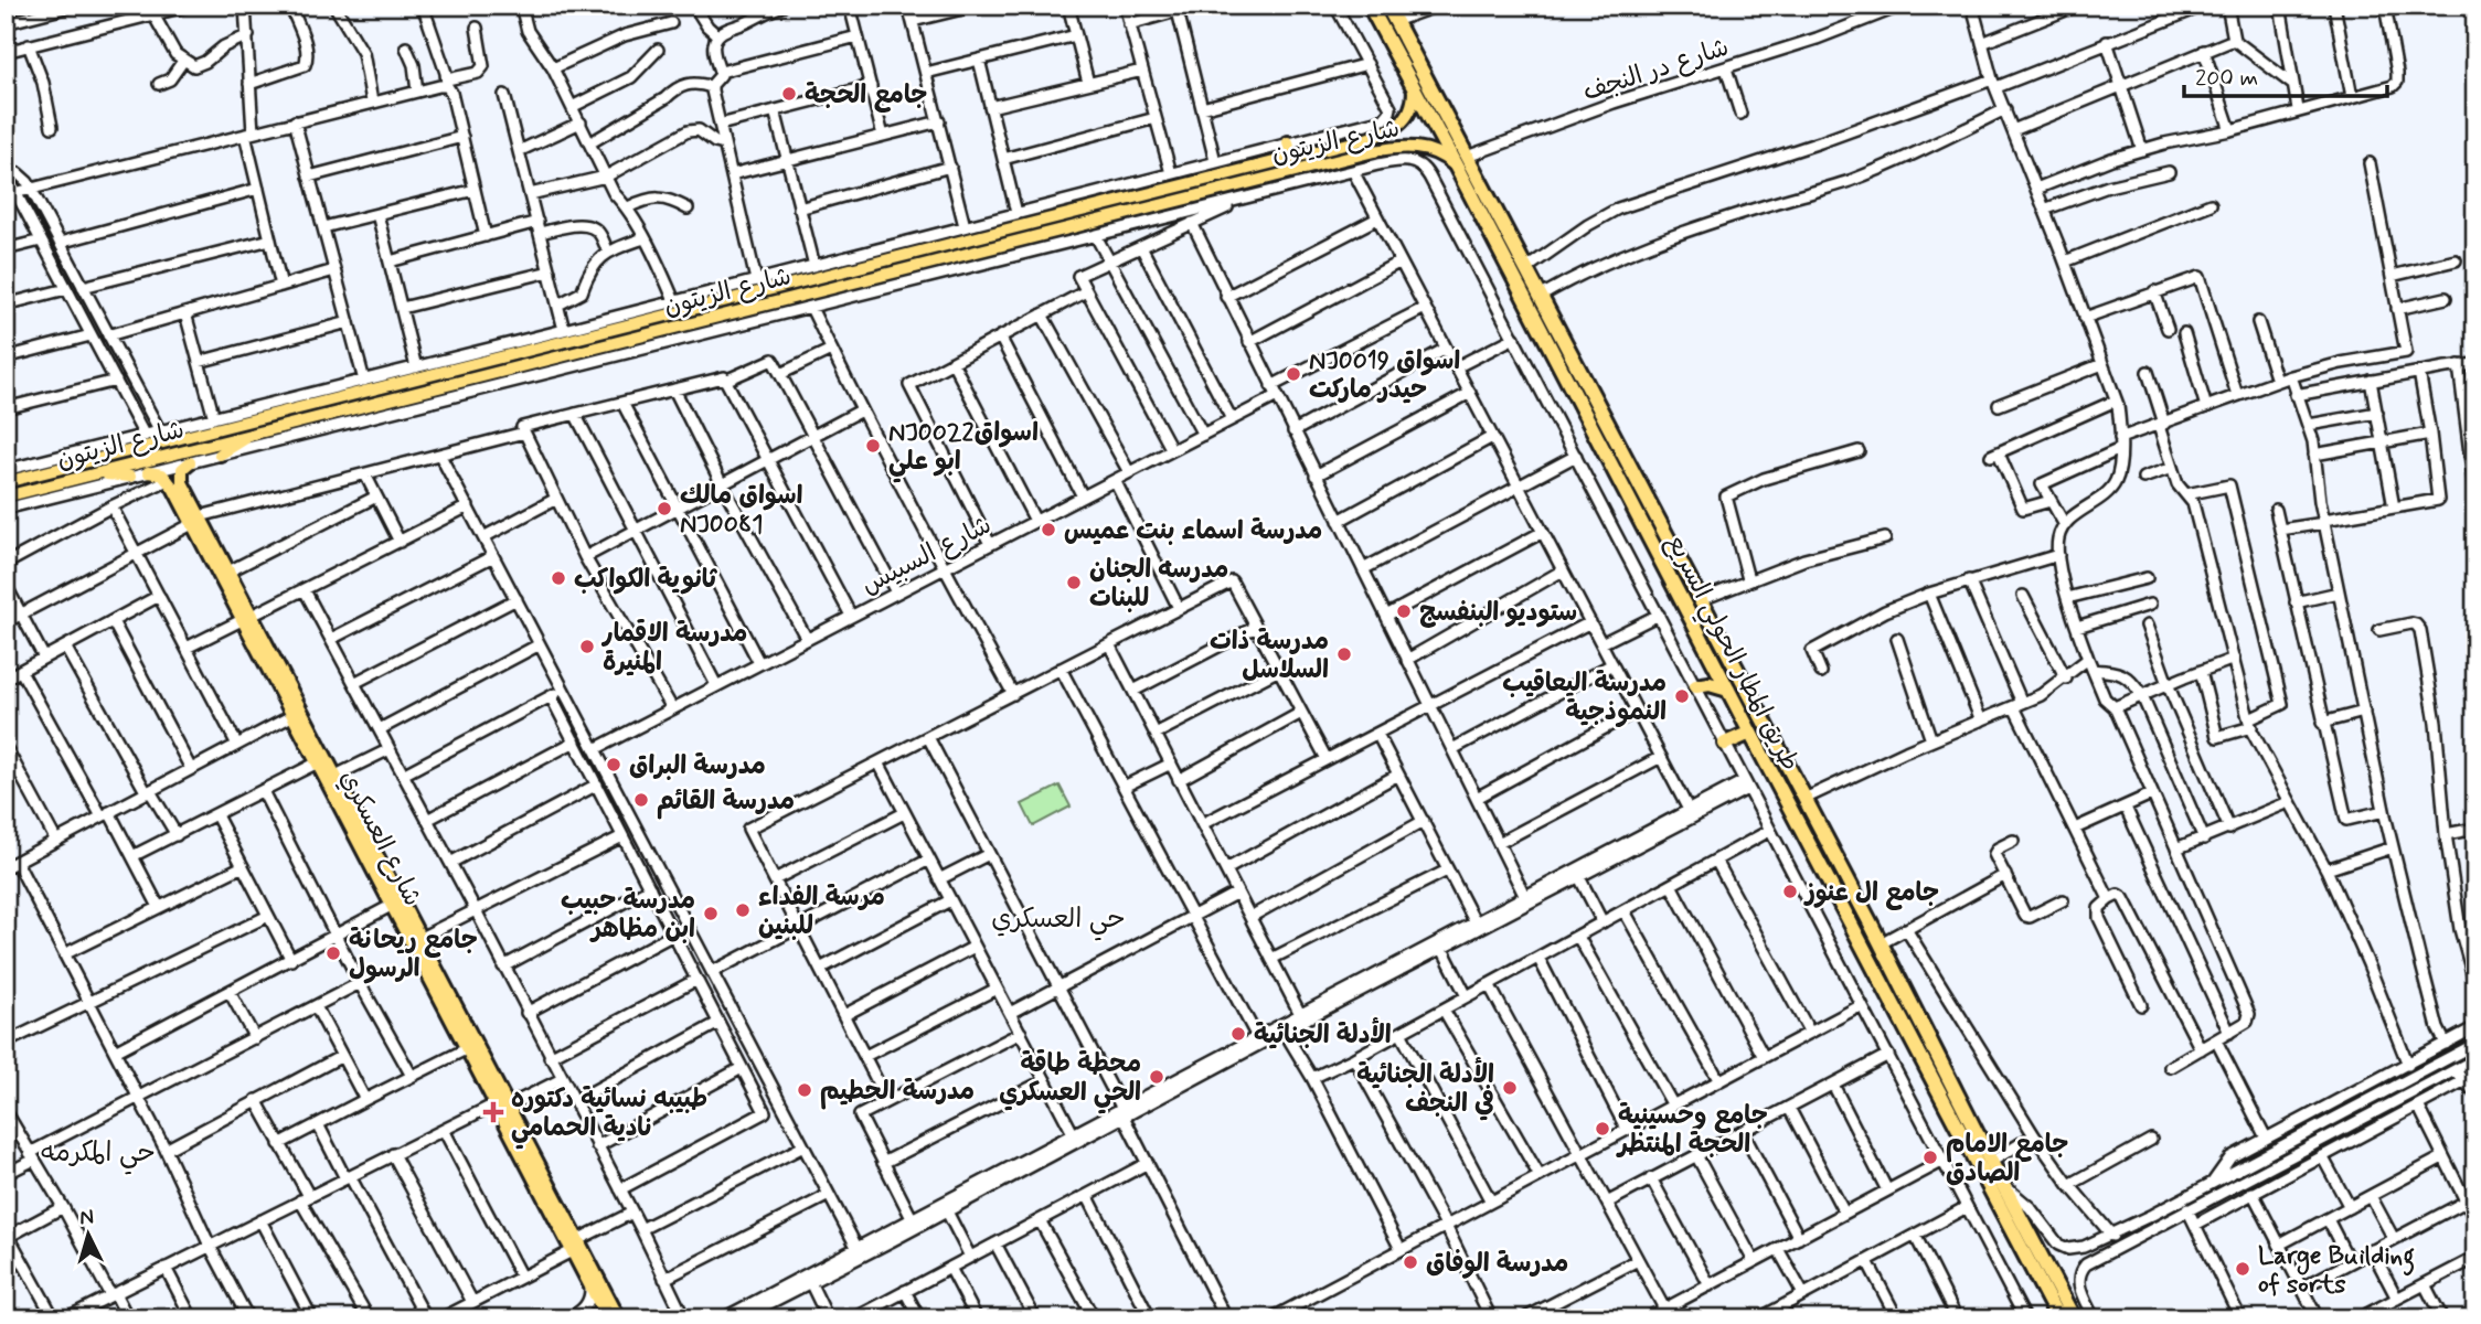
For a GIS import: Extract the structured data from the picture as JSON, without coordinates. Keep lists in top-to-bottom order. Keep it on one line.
{"streets":{"highway":["طريق المطار الحولي السريع"],"main road":["شارع الزيتون","شارع العسكري"],"street":["شارع در النجف","شارع السبيس"]},"crossings":[["شارع در النجف","شارع الزيتون"],["شارع در النجف","طريق المطار الحولي السريع"],["شارع الزيتون","طريق المطار الحولي السريع"]],"districts":["حي العسكري","حي المكرمه"],"places":{"other":["جامع الحجة","NJ0019 اسواق حيدر ماركت","NJ0022اسواق ابو علي","اسواق مالك NJ0081","مدرسة اسماء بنت عميس","ثانوية الكواكب","مدرسه الجنان للبنات","ستوديو البنفسج","مدرسة الاقمار المنيرة","مدرسة ذات السلاسل","مدرسة اليعاقيب النموذجية","مدرسة البراق","مدرسة القائم","جامع ال عنوز","مرسة الفداء للبنين","مدرسة حبيب ابن مظاهر","جامع ريحانة الرسول","الأدلة الجنائية","محطة طاقة الحي العسكري","الأدلة الجنائية في النجف","مدرسة الحطيم","جامع وحسينية الحجة المنتظر","جامع الامام الصادق","مدرسة الوفاق","Large Building of sorts"],"health":["طبيبه نسائية دكتوره نادية الحمامي"]},"scale_bar":"200 m","north":"top"}
